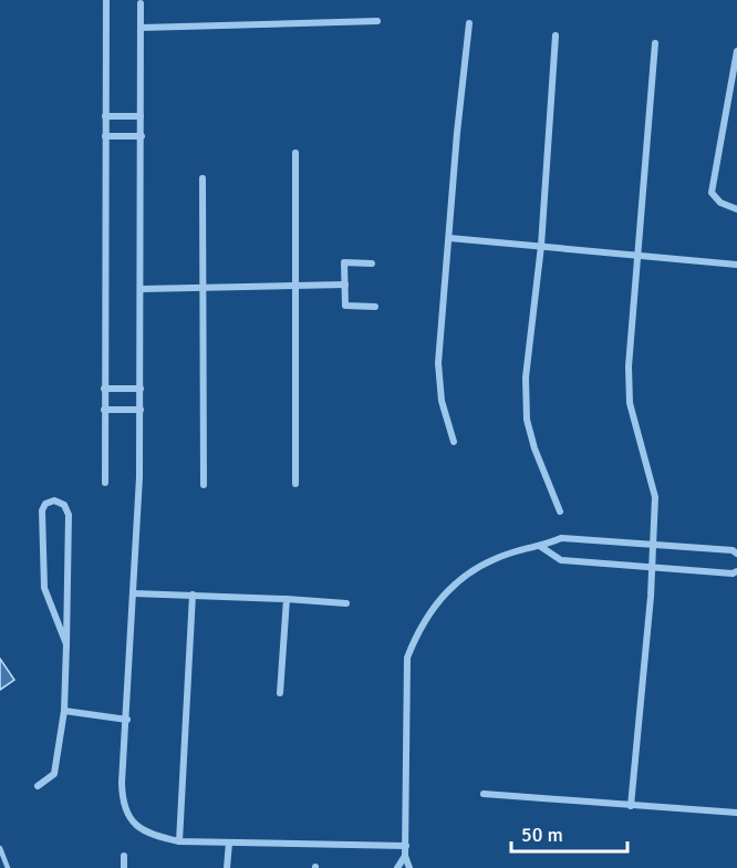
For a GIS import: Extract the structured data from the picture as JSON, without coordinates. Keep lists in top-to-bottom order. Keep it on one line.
{"scale_bar":"50 m"}
